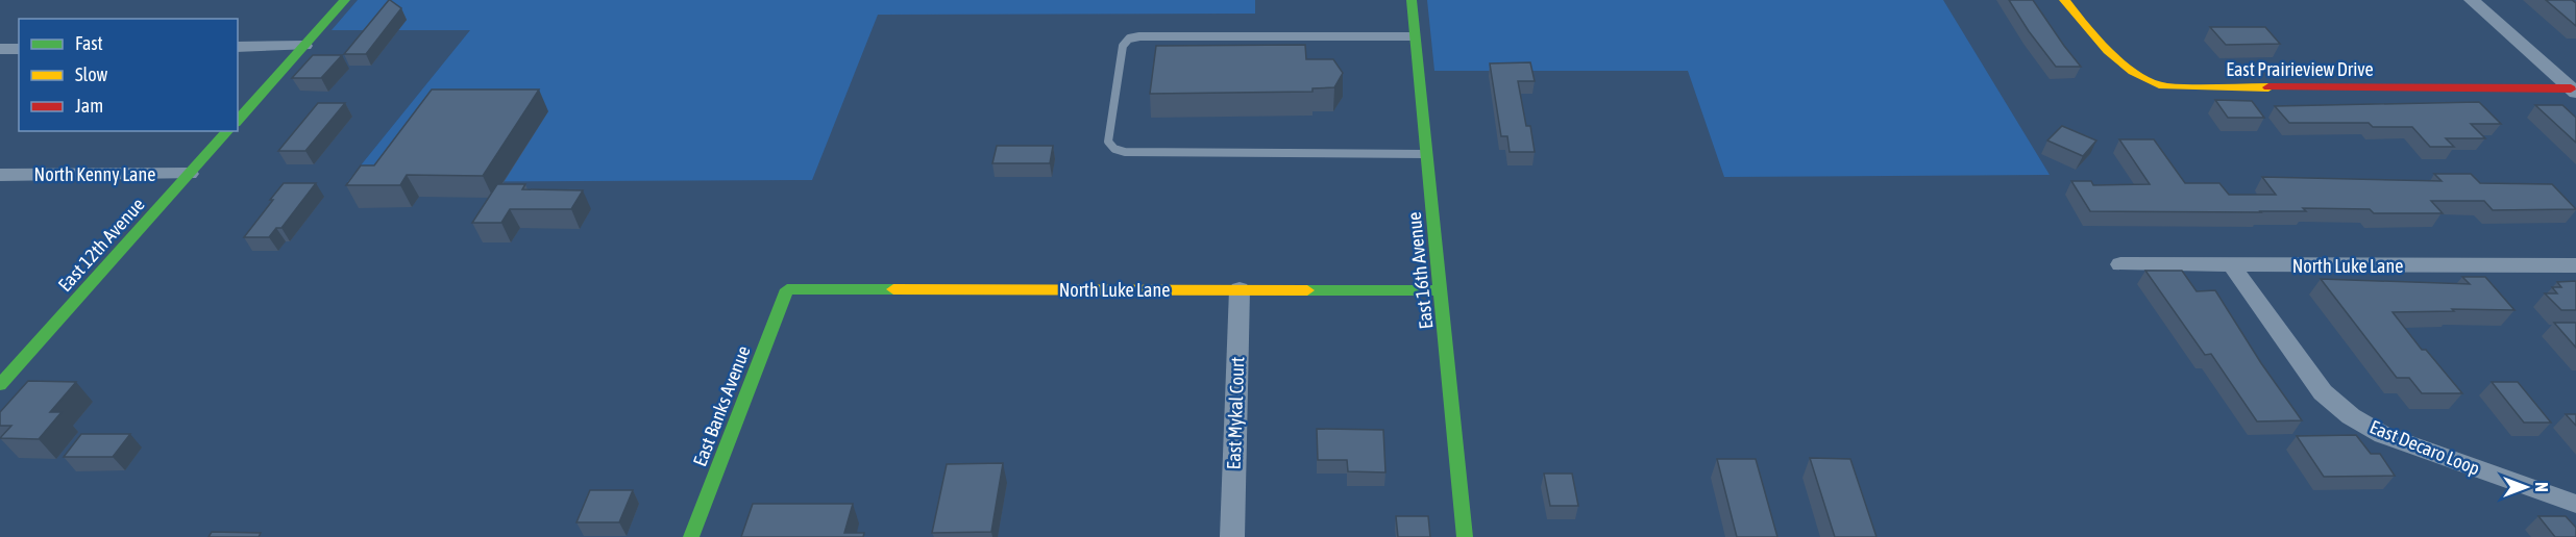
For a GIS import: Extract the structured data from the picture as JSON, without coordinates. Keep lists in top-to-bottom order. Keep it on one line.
{"streets":{"street":["East Prairieview Drive","North Kenny Lane","East 12th Avenue","North Luke Lane","East 16th Avenue","East Banks Avenue","East Mykal Court","East Decaro Loop"]},"crossings":[["North Kenny Lane","East 12th Avenue"],["North Luke Lane","East 16th Avenue"],["North Luke Lane","East Banks Avenue"],["North Luke Lane","East Mykal Court"],["North Luke Lane","East Decaro Loop"]],"legend":["Fast","Slow","Jam"],"north":"right"}
